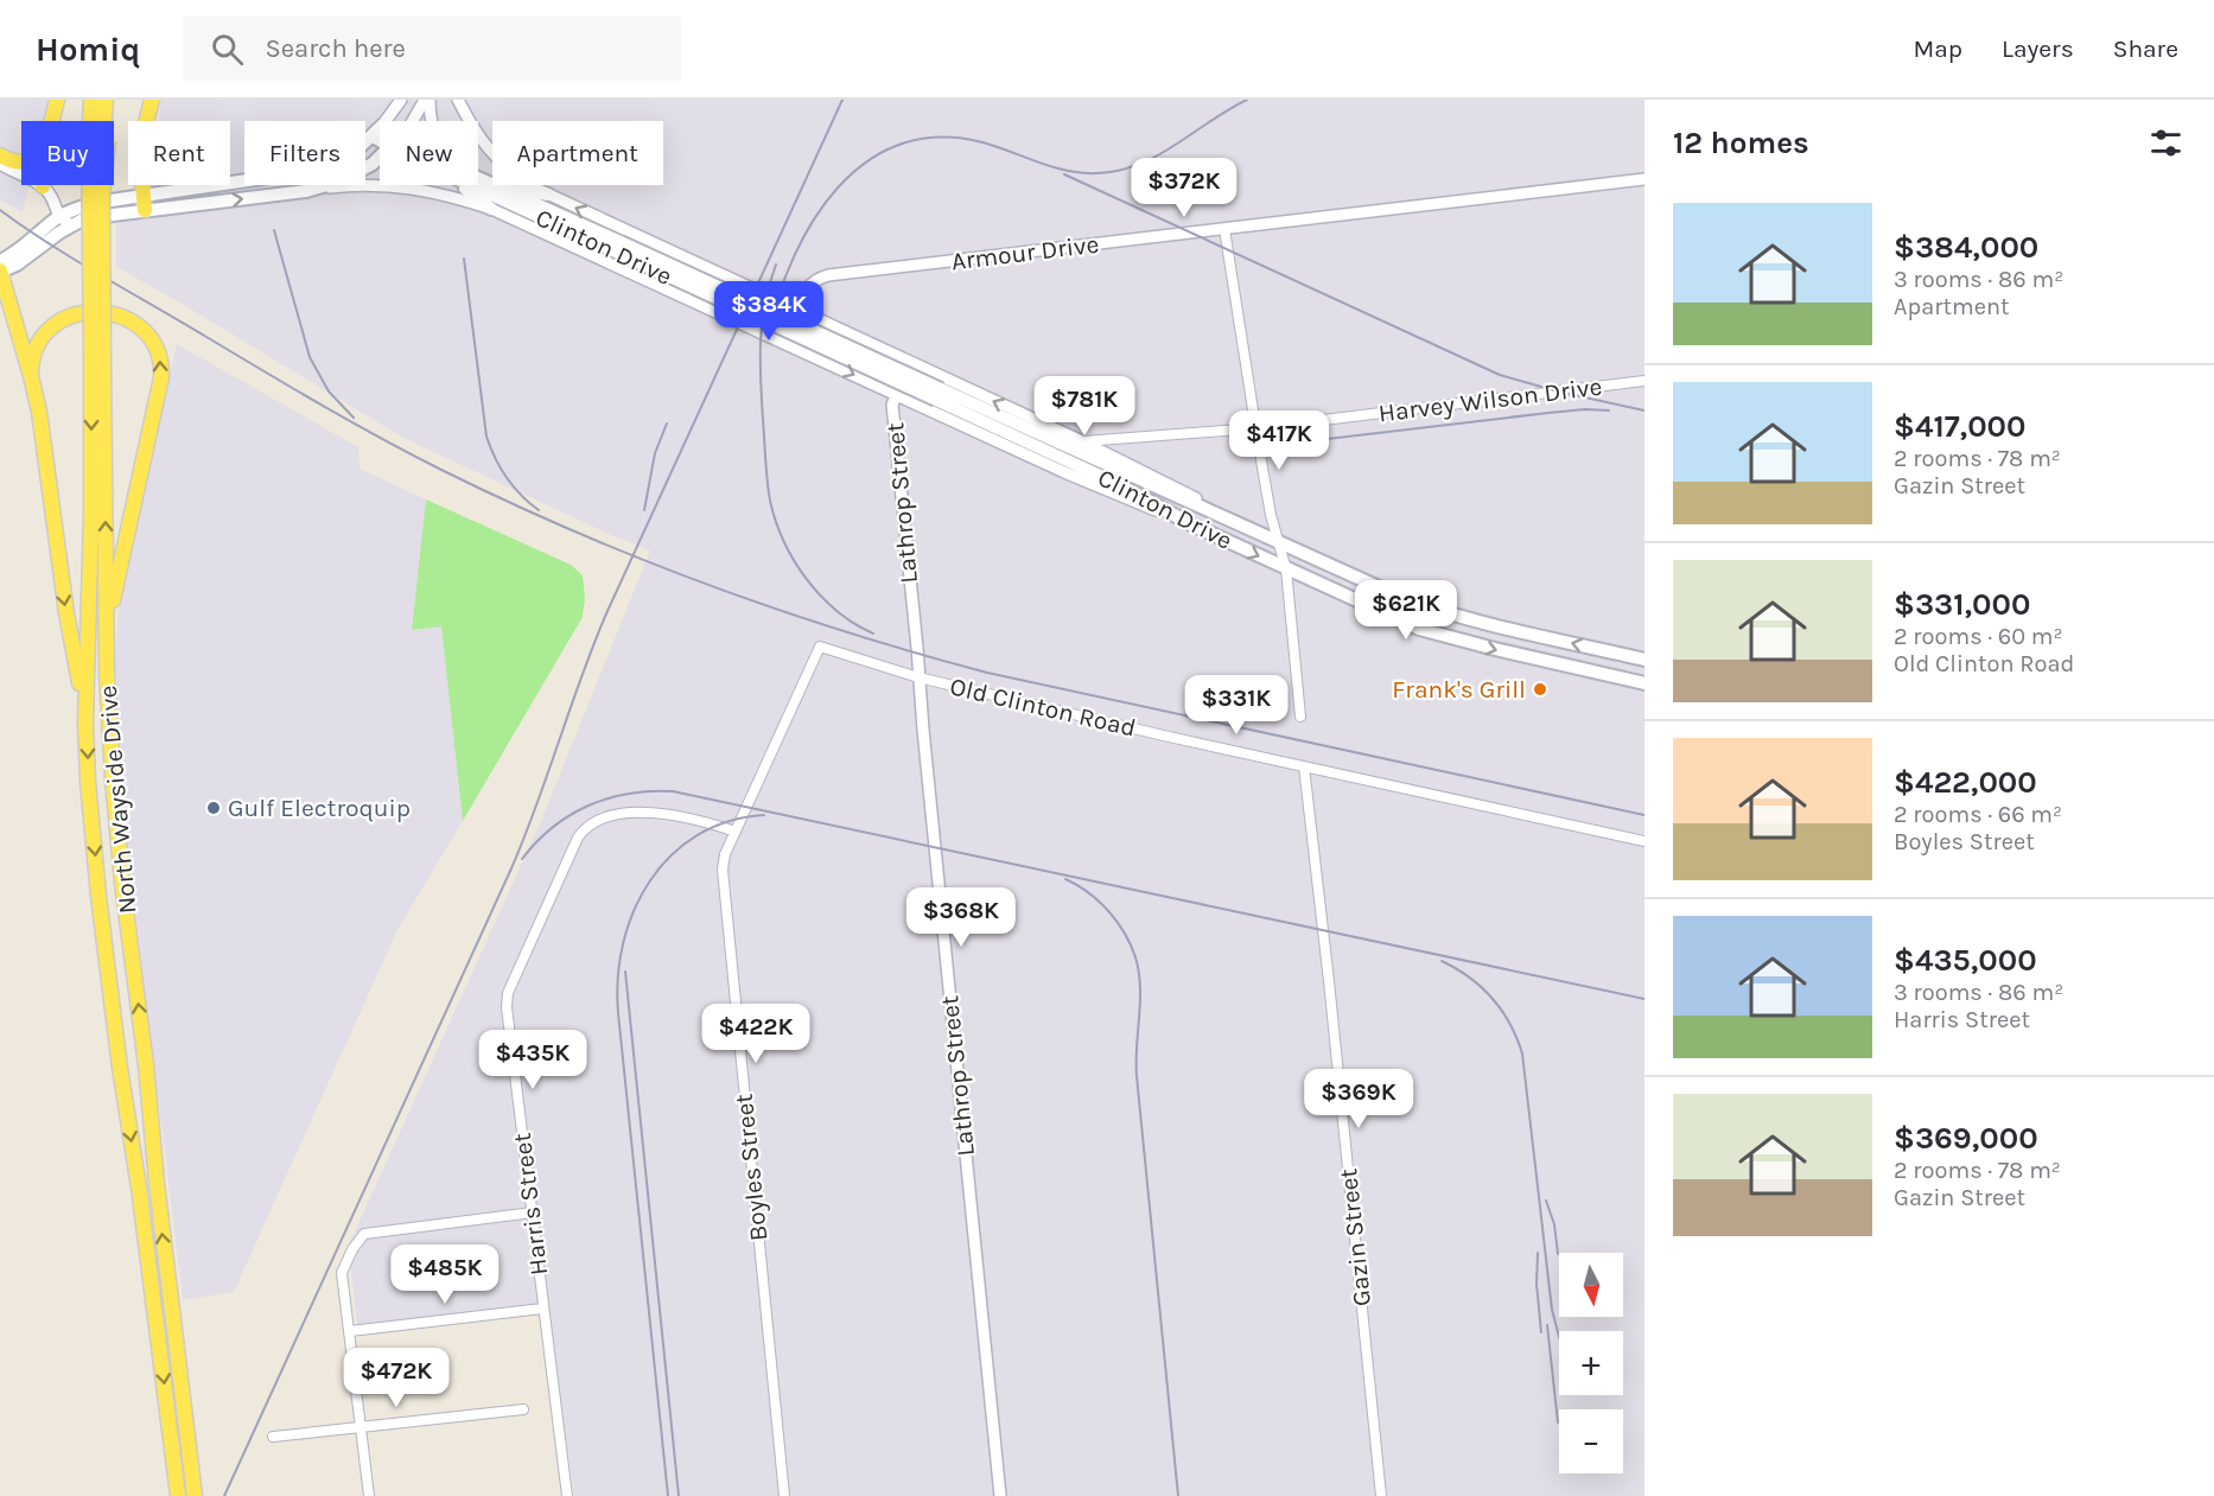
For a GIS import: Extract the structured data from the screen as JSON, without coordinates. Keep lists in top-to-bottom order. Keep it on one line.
{"streets":{"main road":["Clinton Drive","North Wayside Drive"],"street":["Armour Drive","Harvey Wilson Drive","Lathrop Street","Old Clinton Road","Boyles Street","Harris Street","Gazin Street"]},"crossings":[["Lathrop Street","Old Clinton Road"],["Old Clinton Road","Boyles Street"],["Old Clinton Road","Gazin Street"],["Boyles Street","Harris Street"]],"places":["Frank's Grill","Gulf Electroquip"],"north":"bottom","page":{"header":"Homiq","search":"Search here","nav":["Map","Layers","Share"],"heading":"12 homes","chip":["Buy","Rent","Filters","New","Apartment"],"price":["$372K","$384K","$781K","$417K","$621K","$331K","$368K","$422K","$435K","$369K","$485K","$472K"],"list":[{"name":"$384,000","note":"3 rooms · 86 m² · Apartment"},{"name":"$417,000","note":"2 rooms · 78 m² · Gazin Street"},{"name":"$331,000","note":"2 rooms · 60 m² · Old Clinton Road"},{"name":"$422,000","note":"2 rooms · 66 m² · Boyles Street"},{"name":"$435,000","note":"3 rooms · 86 m² · Harris Street"},{"name":"$369,000","note":"2 rooms · 78 m² · Gazin Street"}],"map_buttons":["+","−"]}}
